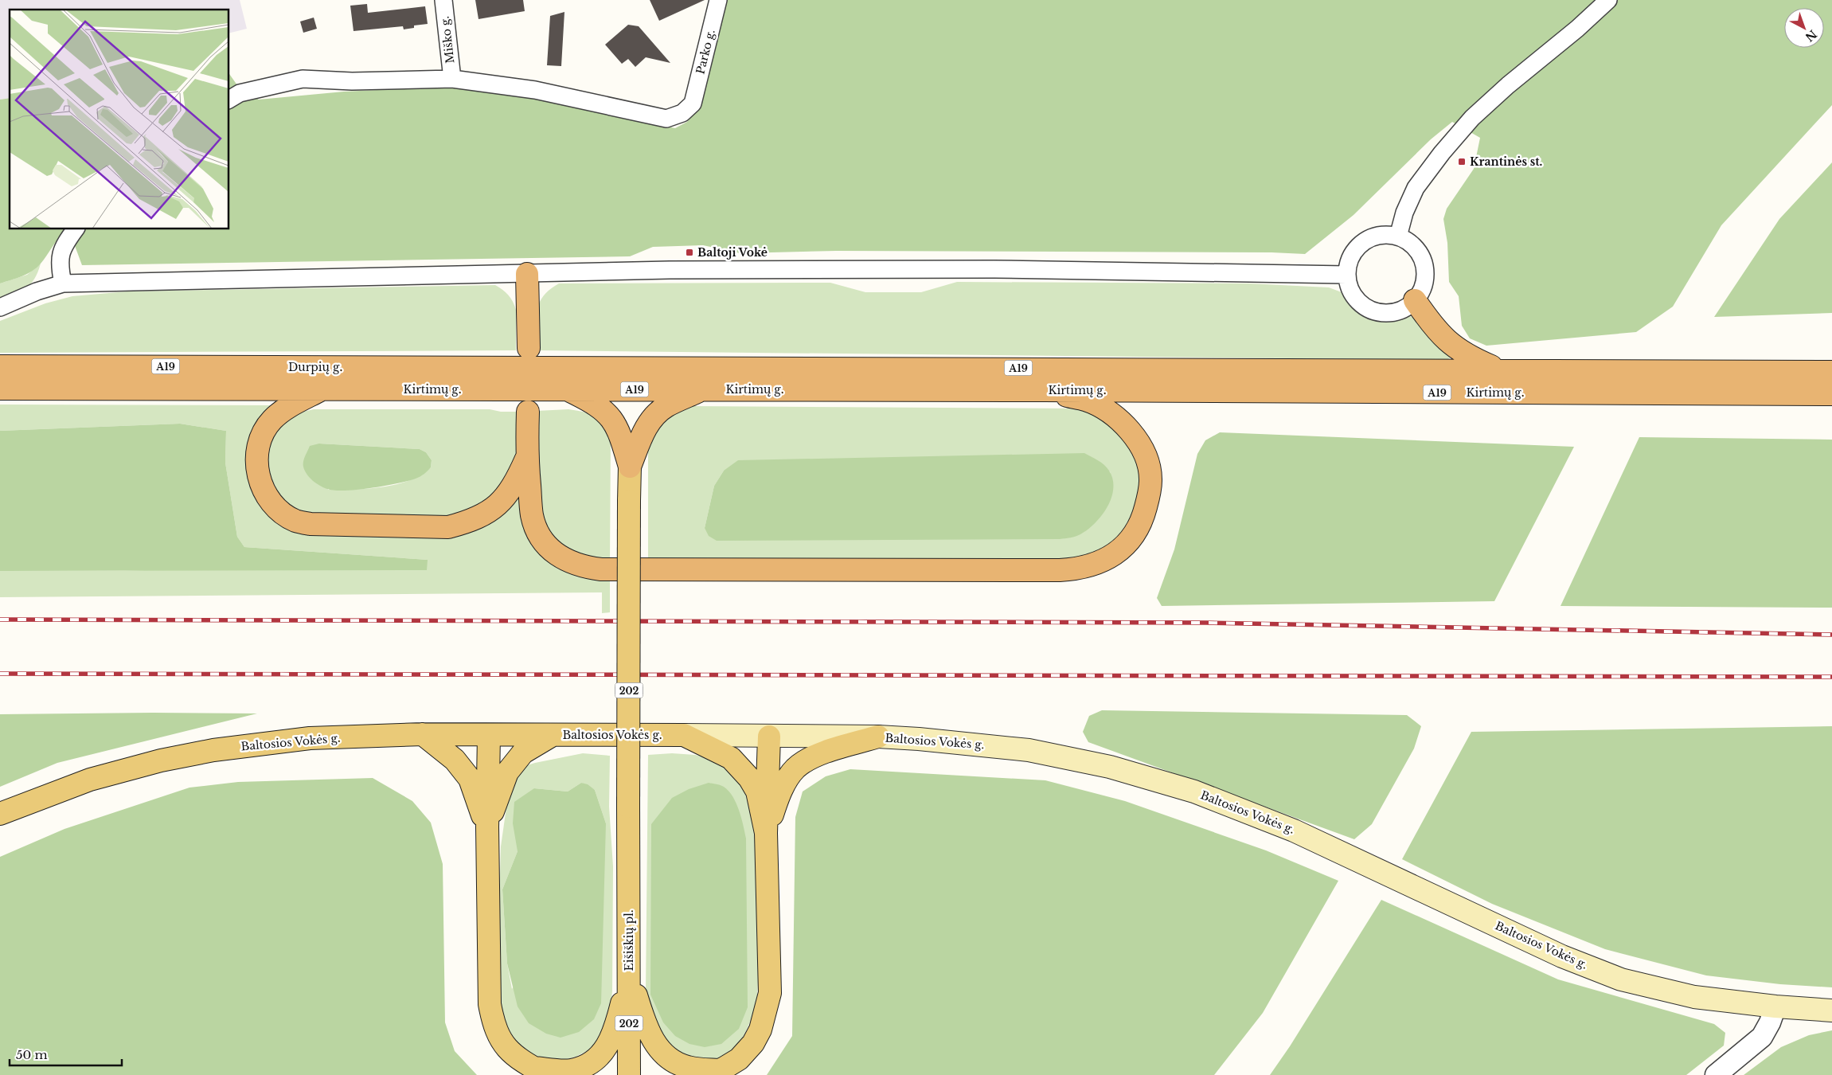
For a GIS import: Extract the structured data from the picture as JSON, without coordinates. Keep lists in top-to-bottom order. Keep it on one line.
{"streets":{"highway":["A19","Durpių g.","Kirtimų g."],"main road":["202","Baltosios Vokės g.","Eišiškių pl."],"street":["Miško g.","Parko g."]},"crossings":[["Miško g.","Parko g."],["Durpių g.","Kirtimų g."]],"places":{"transit":["Krantinės st.","Baltoji Vokė"]},"scale_bar":"50 m","north":"bottom right"}
